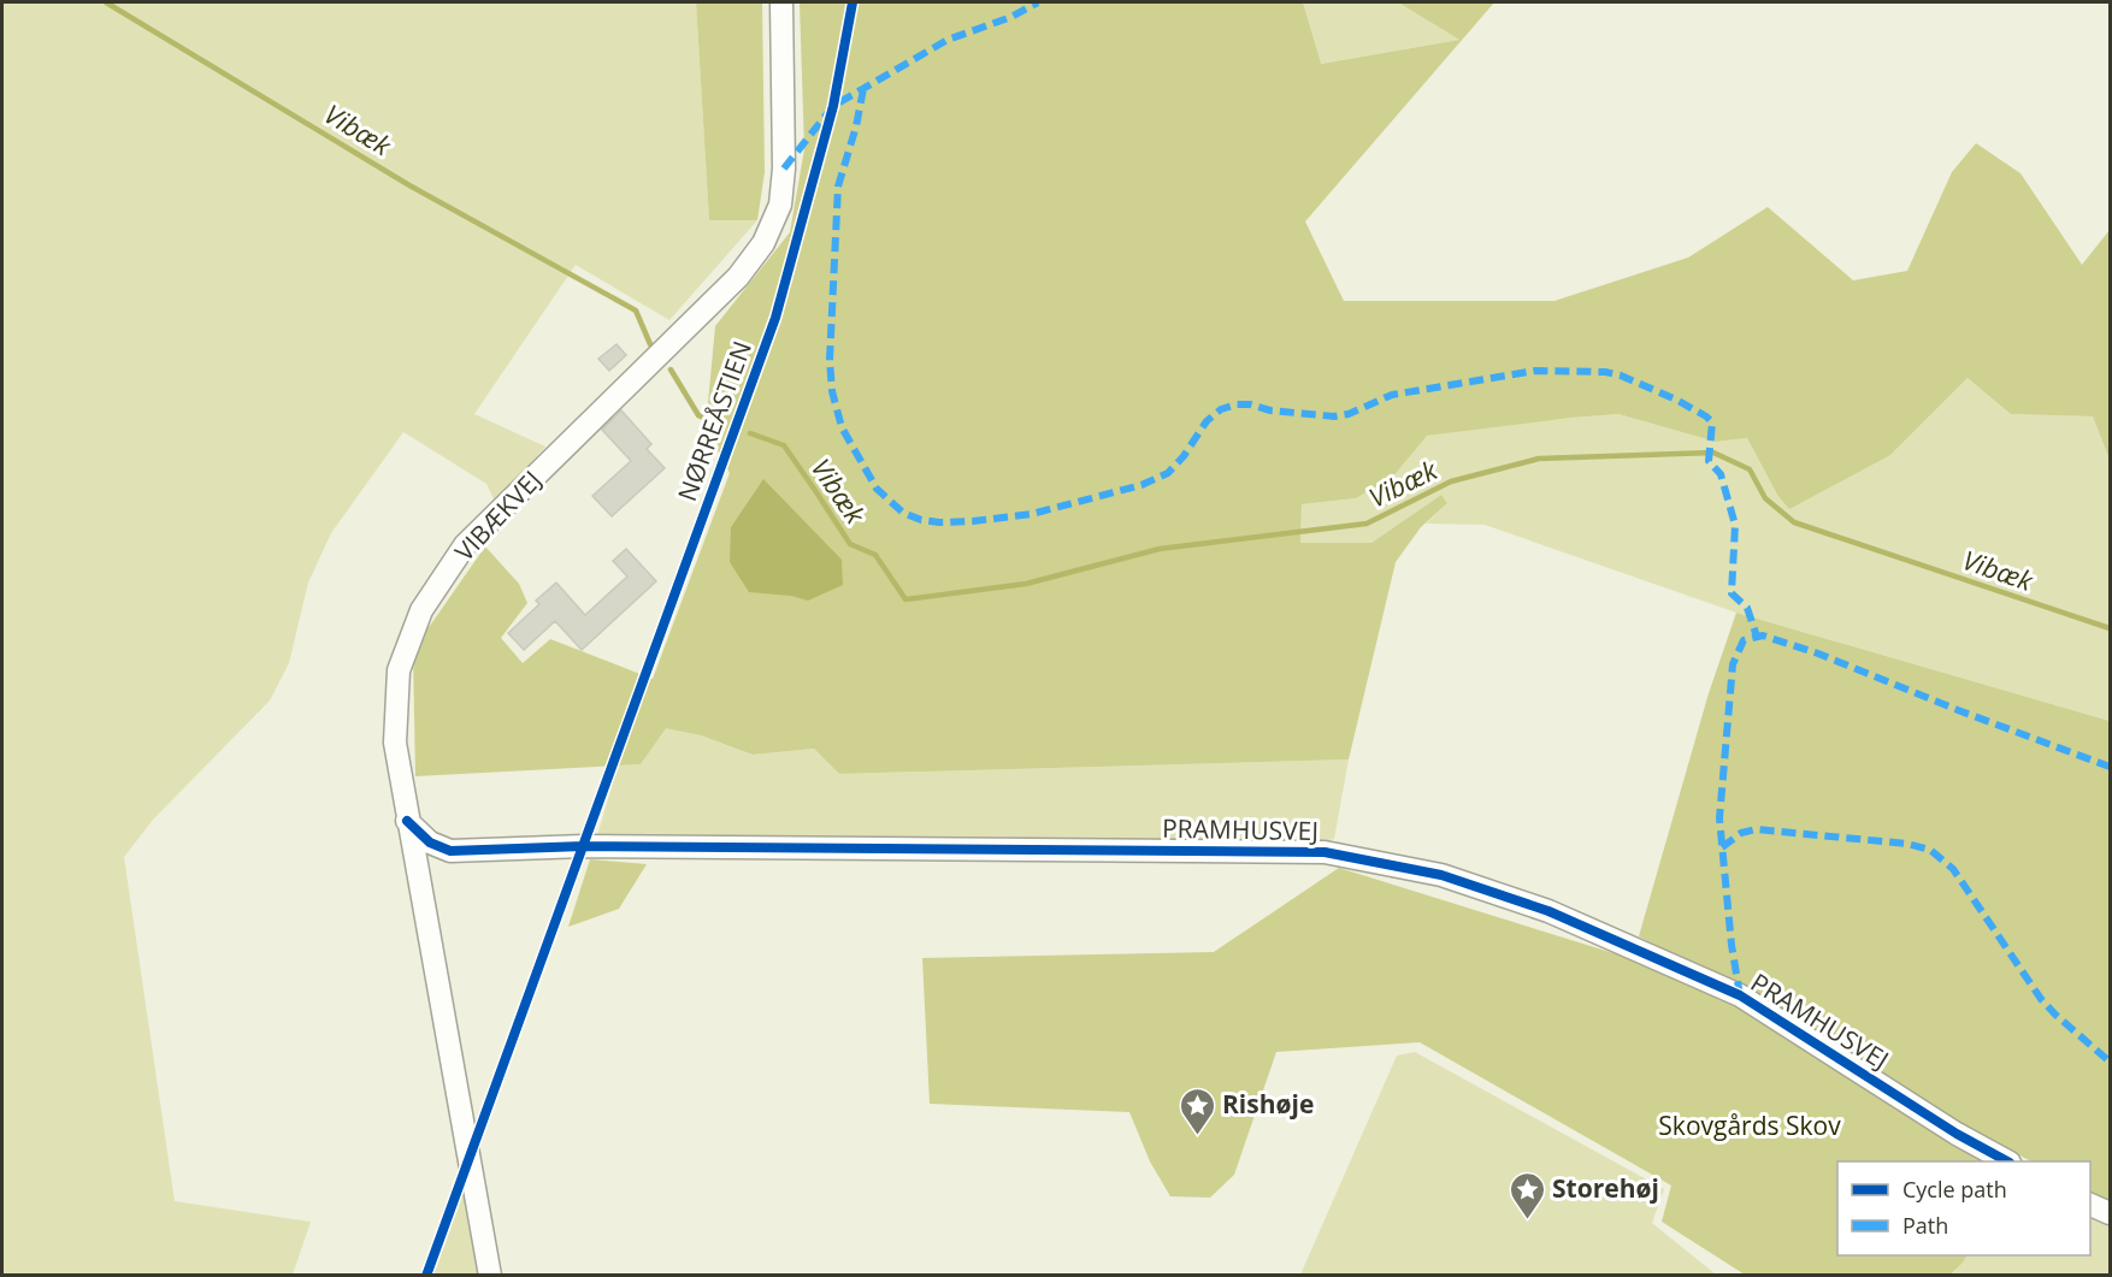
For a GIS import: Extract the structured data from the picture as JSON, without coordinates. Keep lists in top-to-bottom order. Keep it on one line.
{"streets":{"street":["VIBÆKVEJ","PRAMHUSVEJ"],"cycle path":["NØRREÅSTIEN"]},"water":["Vibæk"],"parks":["Skovgårds Skov"],"places":{"place":["Rishøje","Storehøj"]},"legend":["Cycle path","Path"]}
